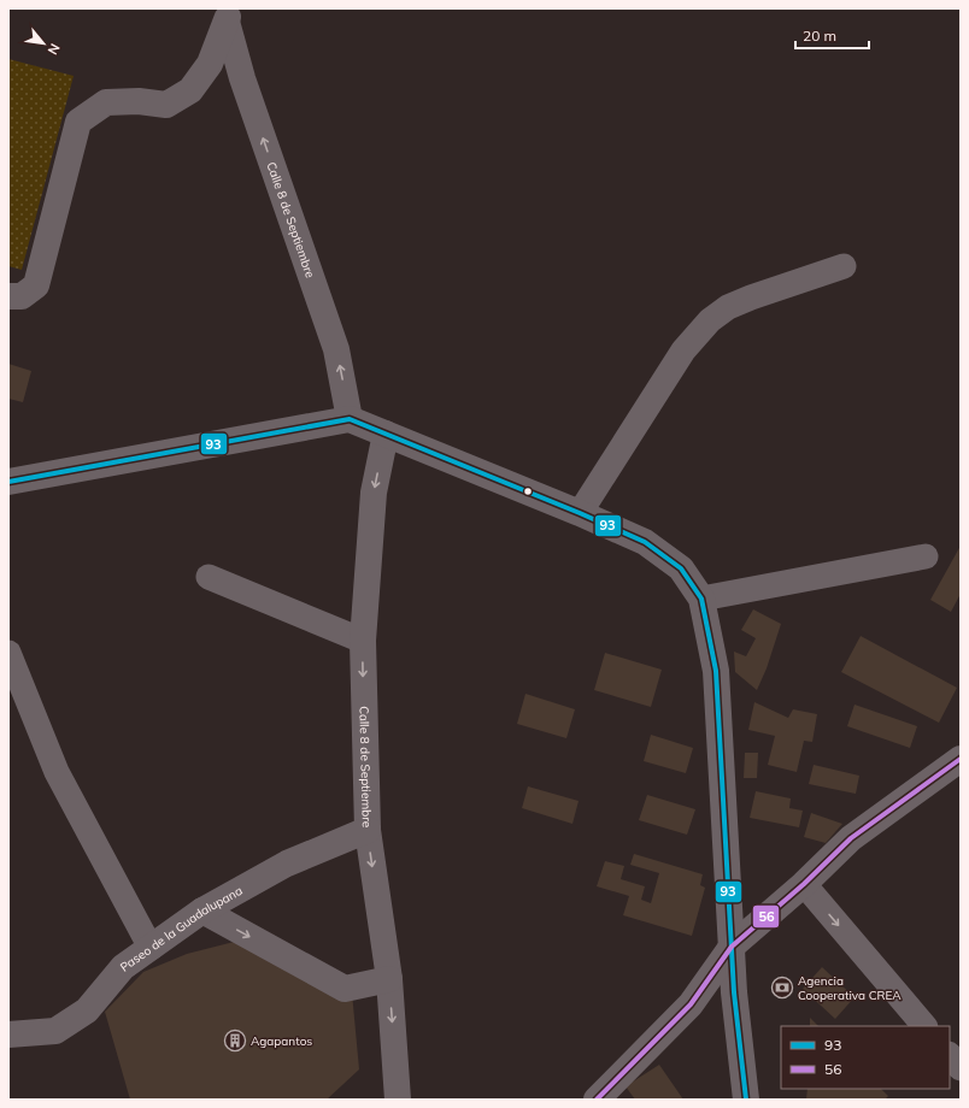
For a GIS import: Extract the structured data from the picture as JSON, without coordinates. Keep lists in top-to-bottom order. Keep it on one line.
{"streets":{"street":["Calle 8 de Septiembre","Paseo de la Guadalupana"]},"crossings":[["Calle 8 de Septiembre","Paseo de la Guadalupana"]],"places":{"bank":["Agencia Cooperativa CREA"],"building":["Agapantos"]},"lines":["transit line 93","transit line 56"],"legend":["93","56"],"scale_bar":"20 m","north":"bottom right"}
